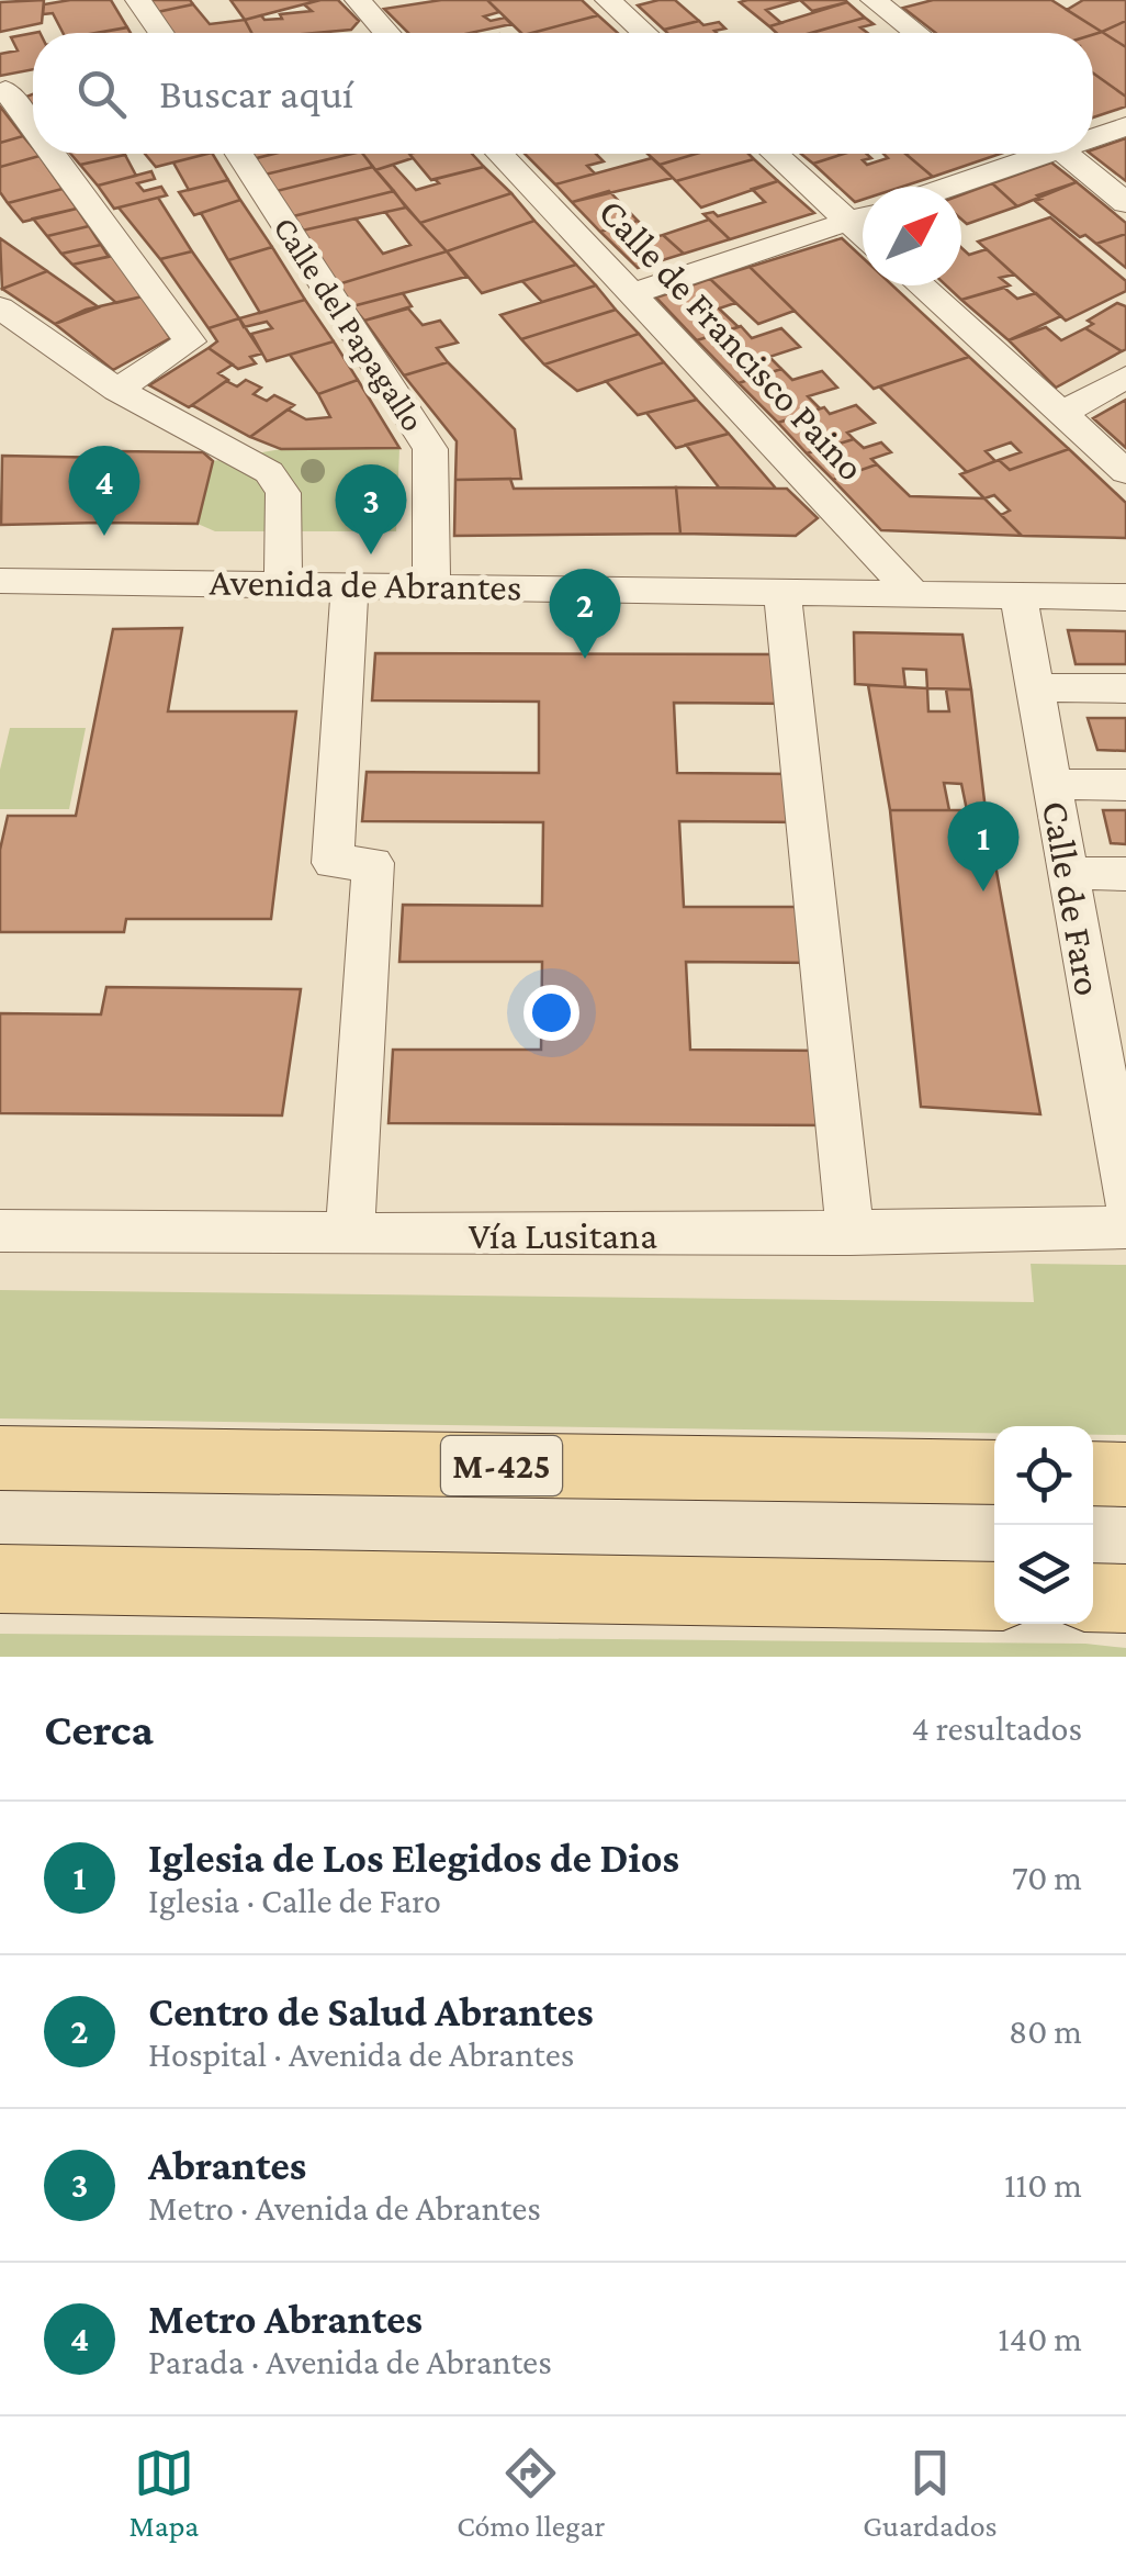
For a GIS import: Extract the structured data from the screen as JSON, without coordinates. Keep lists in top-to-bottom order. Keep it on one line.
{"streets":{"main road":["M-425"],"street":["Calle del Papagallo","Calle de Francisco Paino","Avenida de Abrantes","Calle de Faro","Vía Lusitana"]},"crossings":[["Calle del Papagallo","Avenida de Abrantes"],["Calle de Francisco Paino","Avenida de Abrantes"],["Avenida de Abrantes","Calle de Faro"]],"north":"top right","page":{"search":"Buscar aquí","pins":["4","3","2","1"],"heading":["Cerca","4 resultados"],"list":[{"mark":"1","name":"Iglesia de Los Elegidos de Dios","note":"Iglesia · Calle de Faro","value":"70 m"},{"mark":"2","name":"Centro de Salud Abrantes","note":"Hospital · Avenida de Abrantes","value":"80 m"},{"mark":"3","name":"Abrantes","note":"Metro · Avenida de Abrantes","value":"110 m"},{"mark":"4","name":"Metro Abrantes","note":"Parada · Avenida de Abrantes","value":"140 m"}],"nav":["Mapa","Cómo llegar","Guardados"]}}
